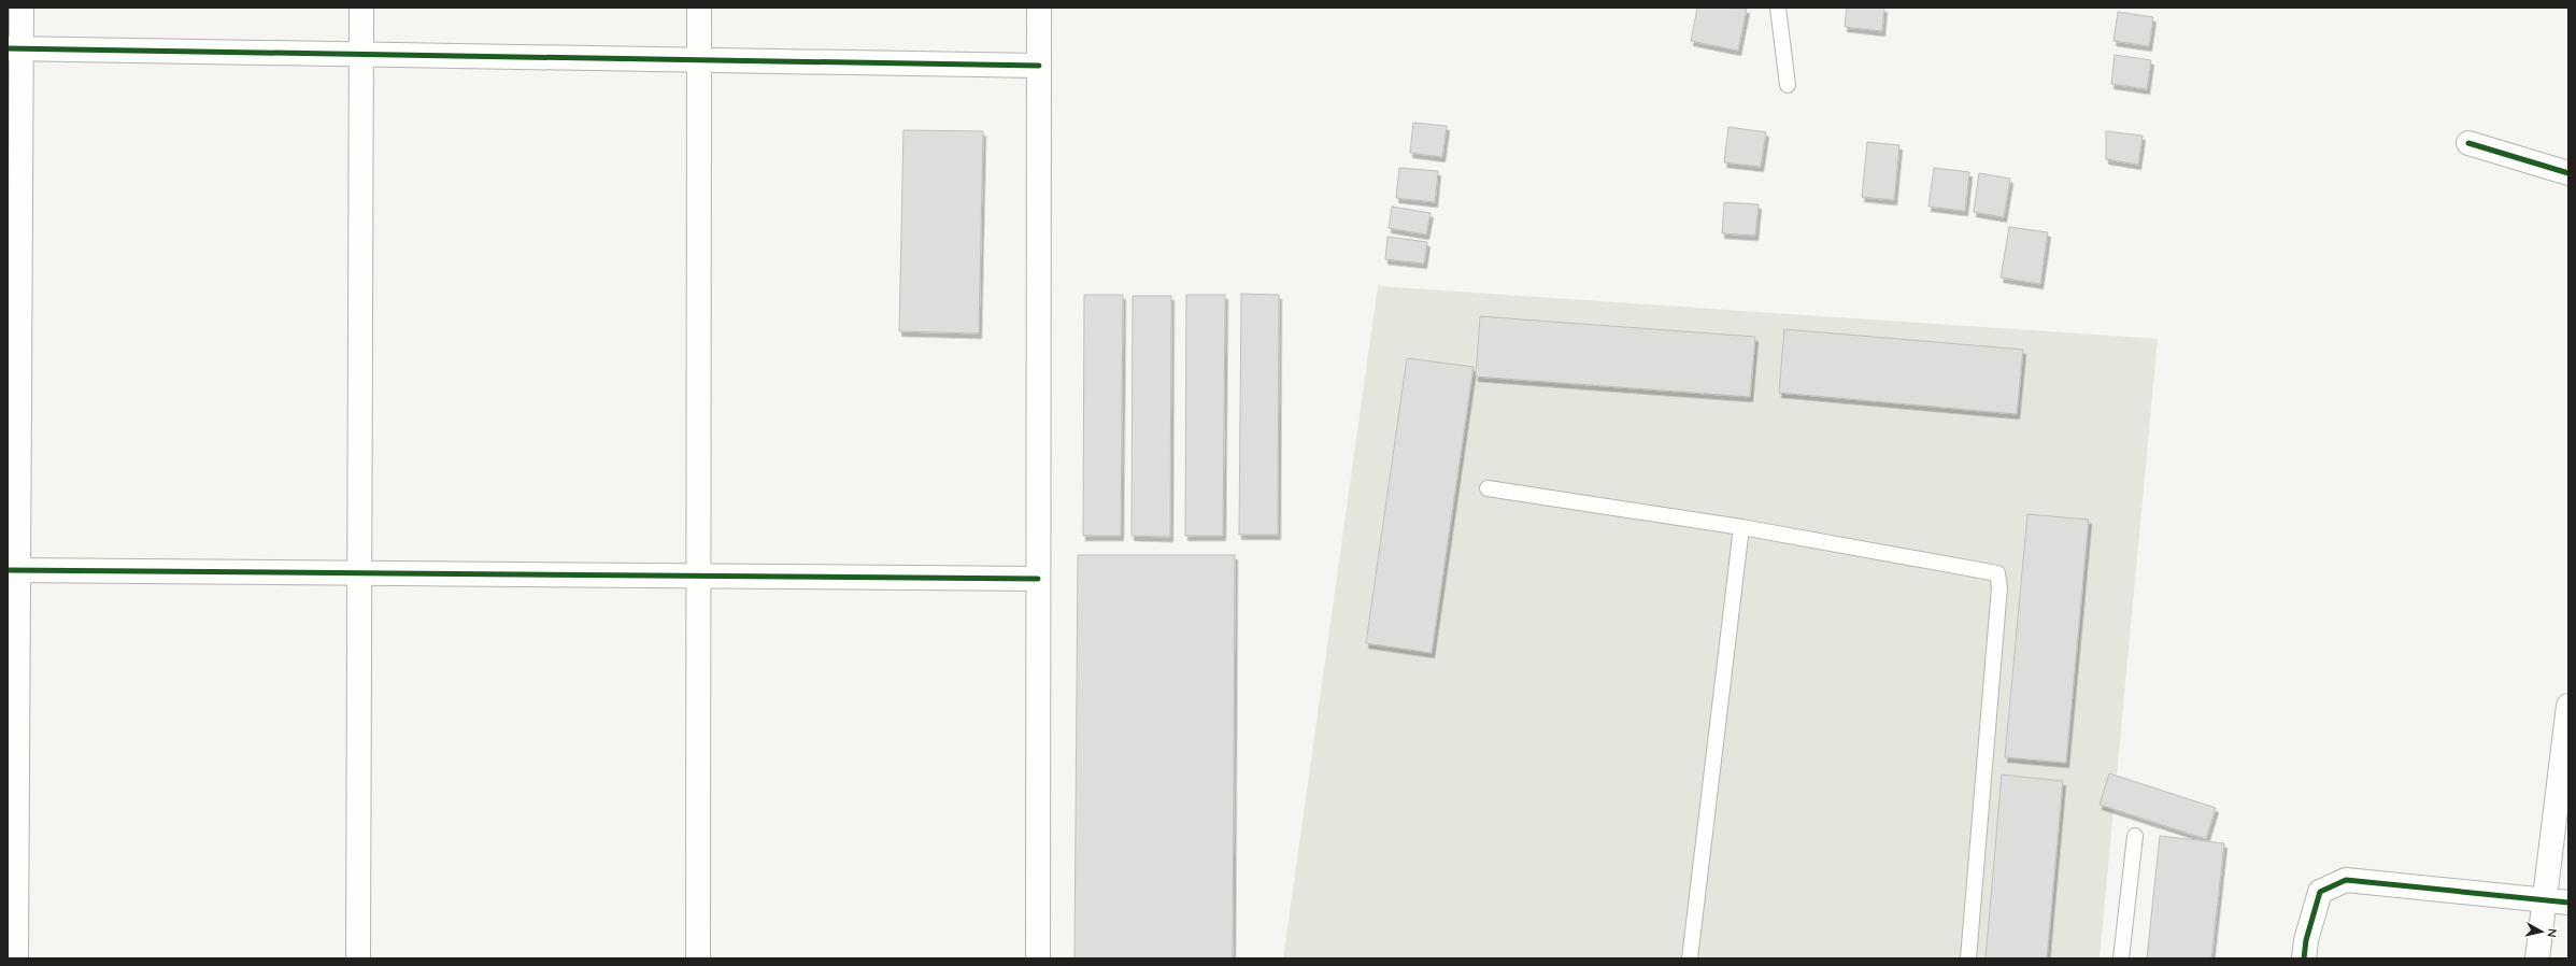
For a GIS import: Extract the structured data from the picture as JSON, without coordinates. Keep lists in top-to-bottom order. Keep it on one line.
{"north":"right"}
